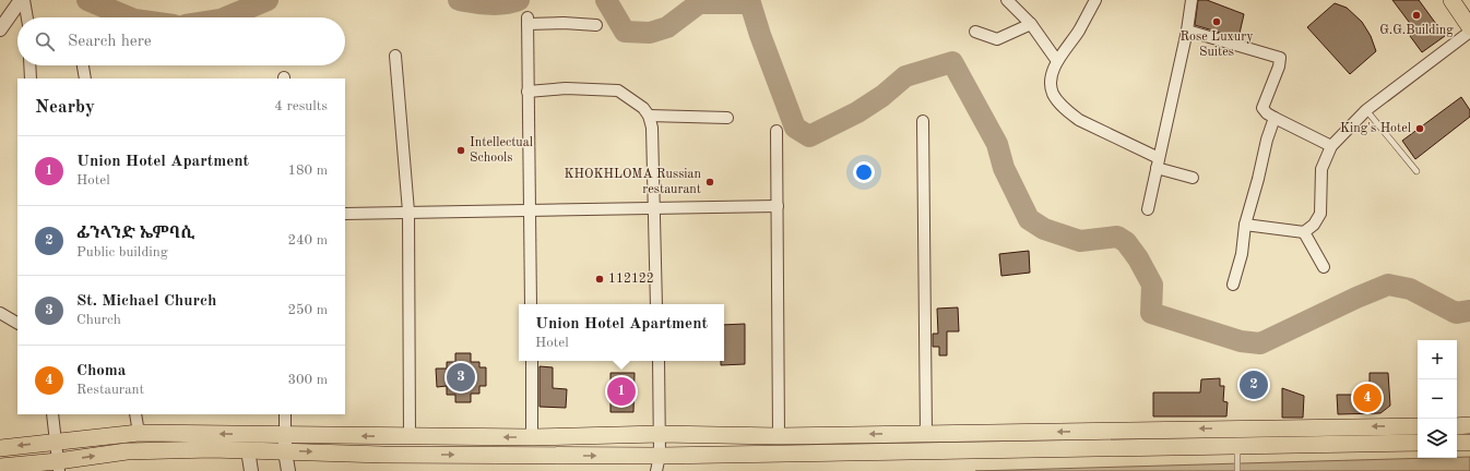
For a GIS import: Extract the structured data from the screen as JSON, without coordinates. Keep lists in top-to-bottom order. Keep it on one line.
{"places":["G.G.Building","Rose Luxury Suites","King's Hotel","Intellectual Schools","KHOKHLOMA Russian restaurant","112122"],"page":{"search":"Search here","heading":["Nearby","4 results"],"list":[{"mark":"1","name":"Union Hotel Apartment","note":"Hotel","value":"180 m"},{"mark":"2","name":"ፊንላንድ ኤምባሲ","note":"Public building","value":"240 m"},{"mark":"3","name":"St. Michael Church","note":"Church","value":"250 m"},{"mark":"4","name":"Choma","note":"Restaurant","value":"300 m"}],"popup":["Union Hotel Apartment","Hotel"],"map_buttons":["+","−"],"pins":["3","2","1","4"]}}
